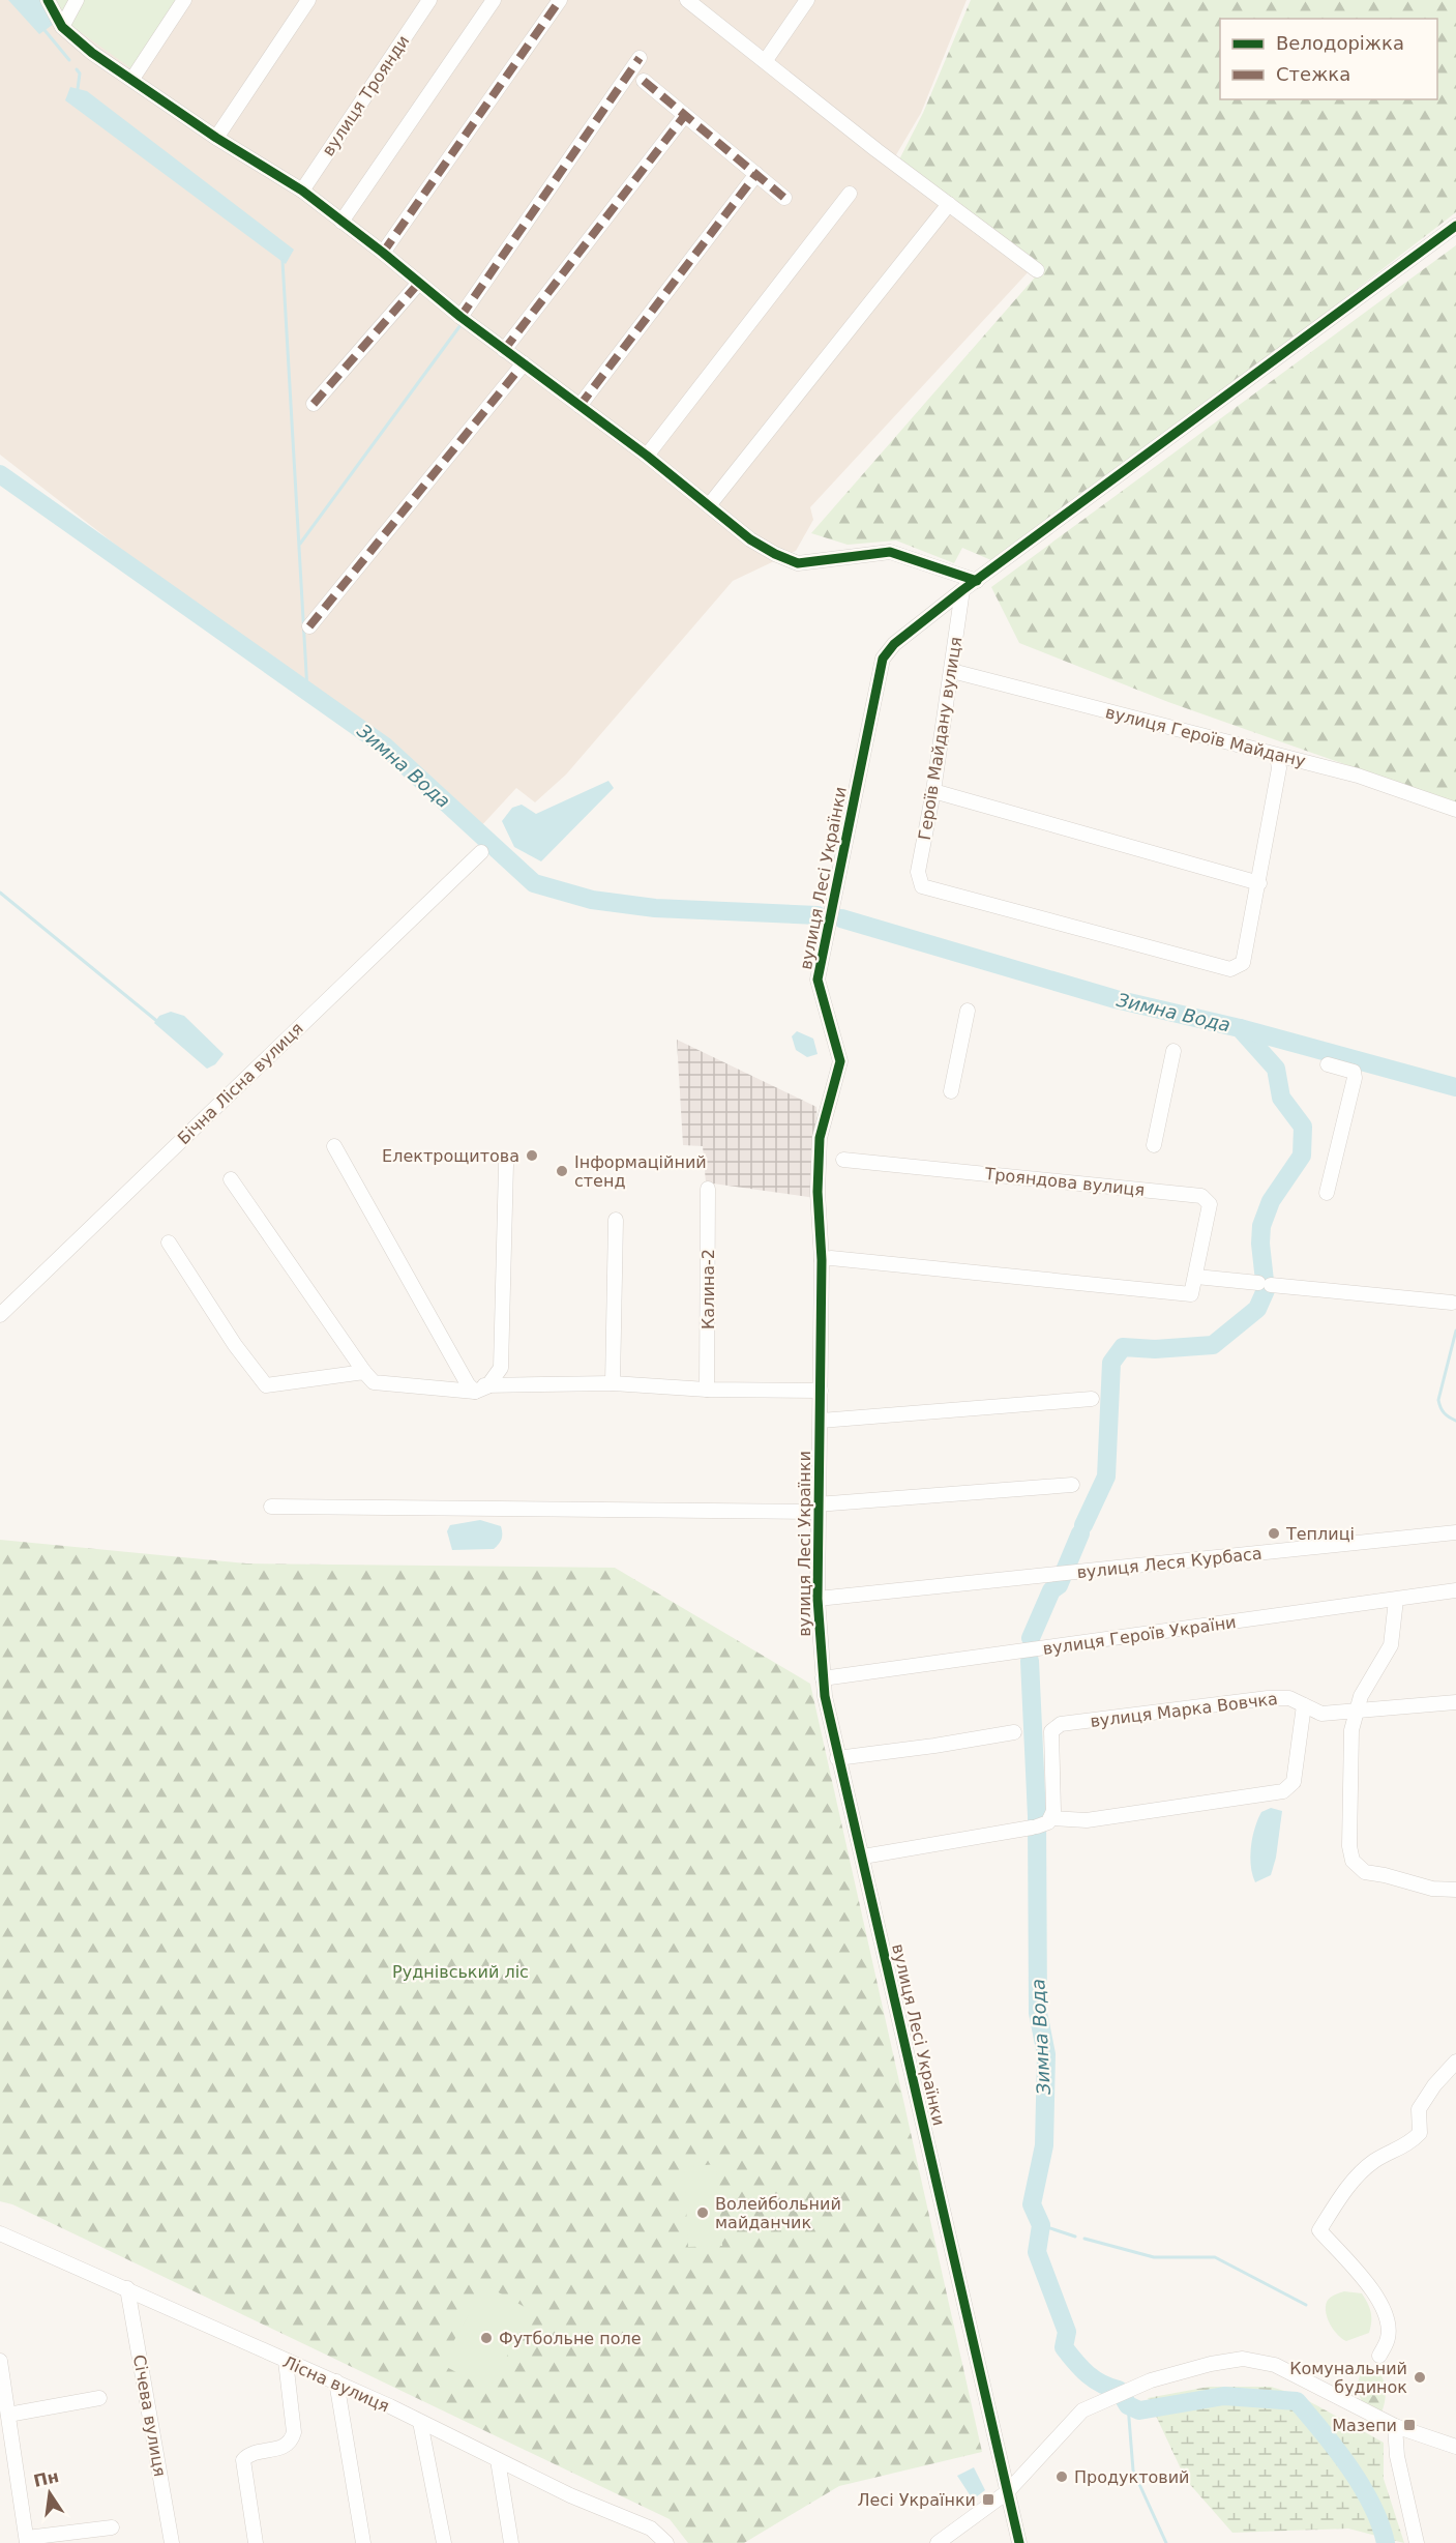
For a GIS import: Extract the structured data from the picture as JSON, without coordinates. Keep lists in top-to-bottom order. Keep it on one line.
{"streets":{"street":["вулиця Троянди","вулиця Героїв Майдану","Героїв Майдану вулиця","вулиця Лесі Українки","Бічна Лісна вулиця","Трояндова вулиця","Калина-2","вулиця Леся Курбаса","вулиця Героїв України","вулиця Марка Вовчка","Лісна вулиця","Січева вулиця"]},"crossings":[["вулиця Героїв Майдану","Героїв Майдану вулиця"],["Героїв Майдану вулиця","вулиця Лесі Українки"],["вулиця Лесі Українки","вулиця Леся Курбаса"],["вулиця Лесі Українки","вулиця Героїв України"],["Лісна вулиця","Січева вулиця"]],"water":["Зимна Вода"],"parks":["Руднівський ліс"],"places":{"other":["Електрощитова","Інформаційний стенд","Теплиці","Волейбольний майданчик","Футбольне поле","Комунальний будинок","Продуктовий"],"transit":["Мазепи","Лесі Українки"]},"legend":["Велодоріжка","Стежка"],"north":"top"}
